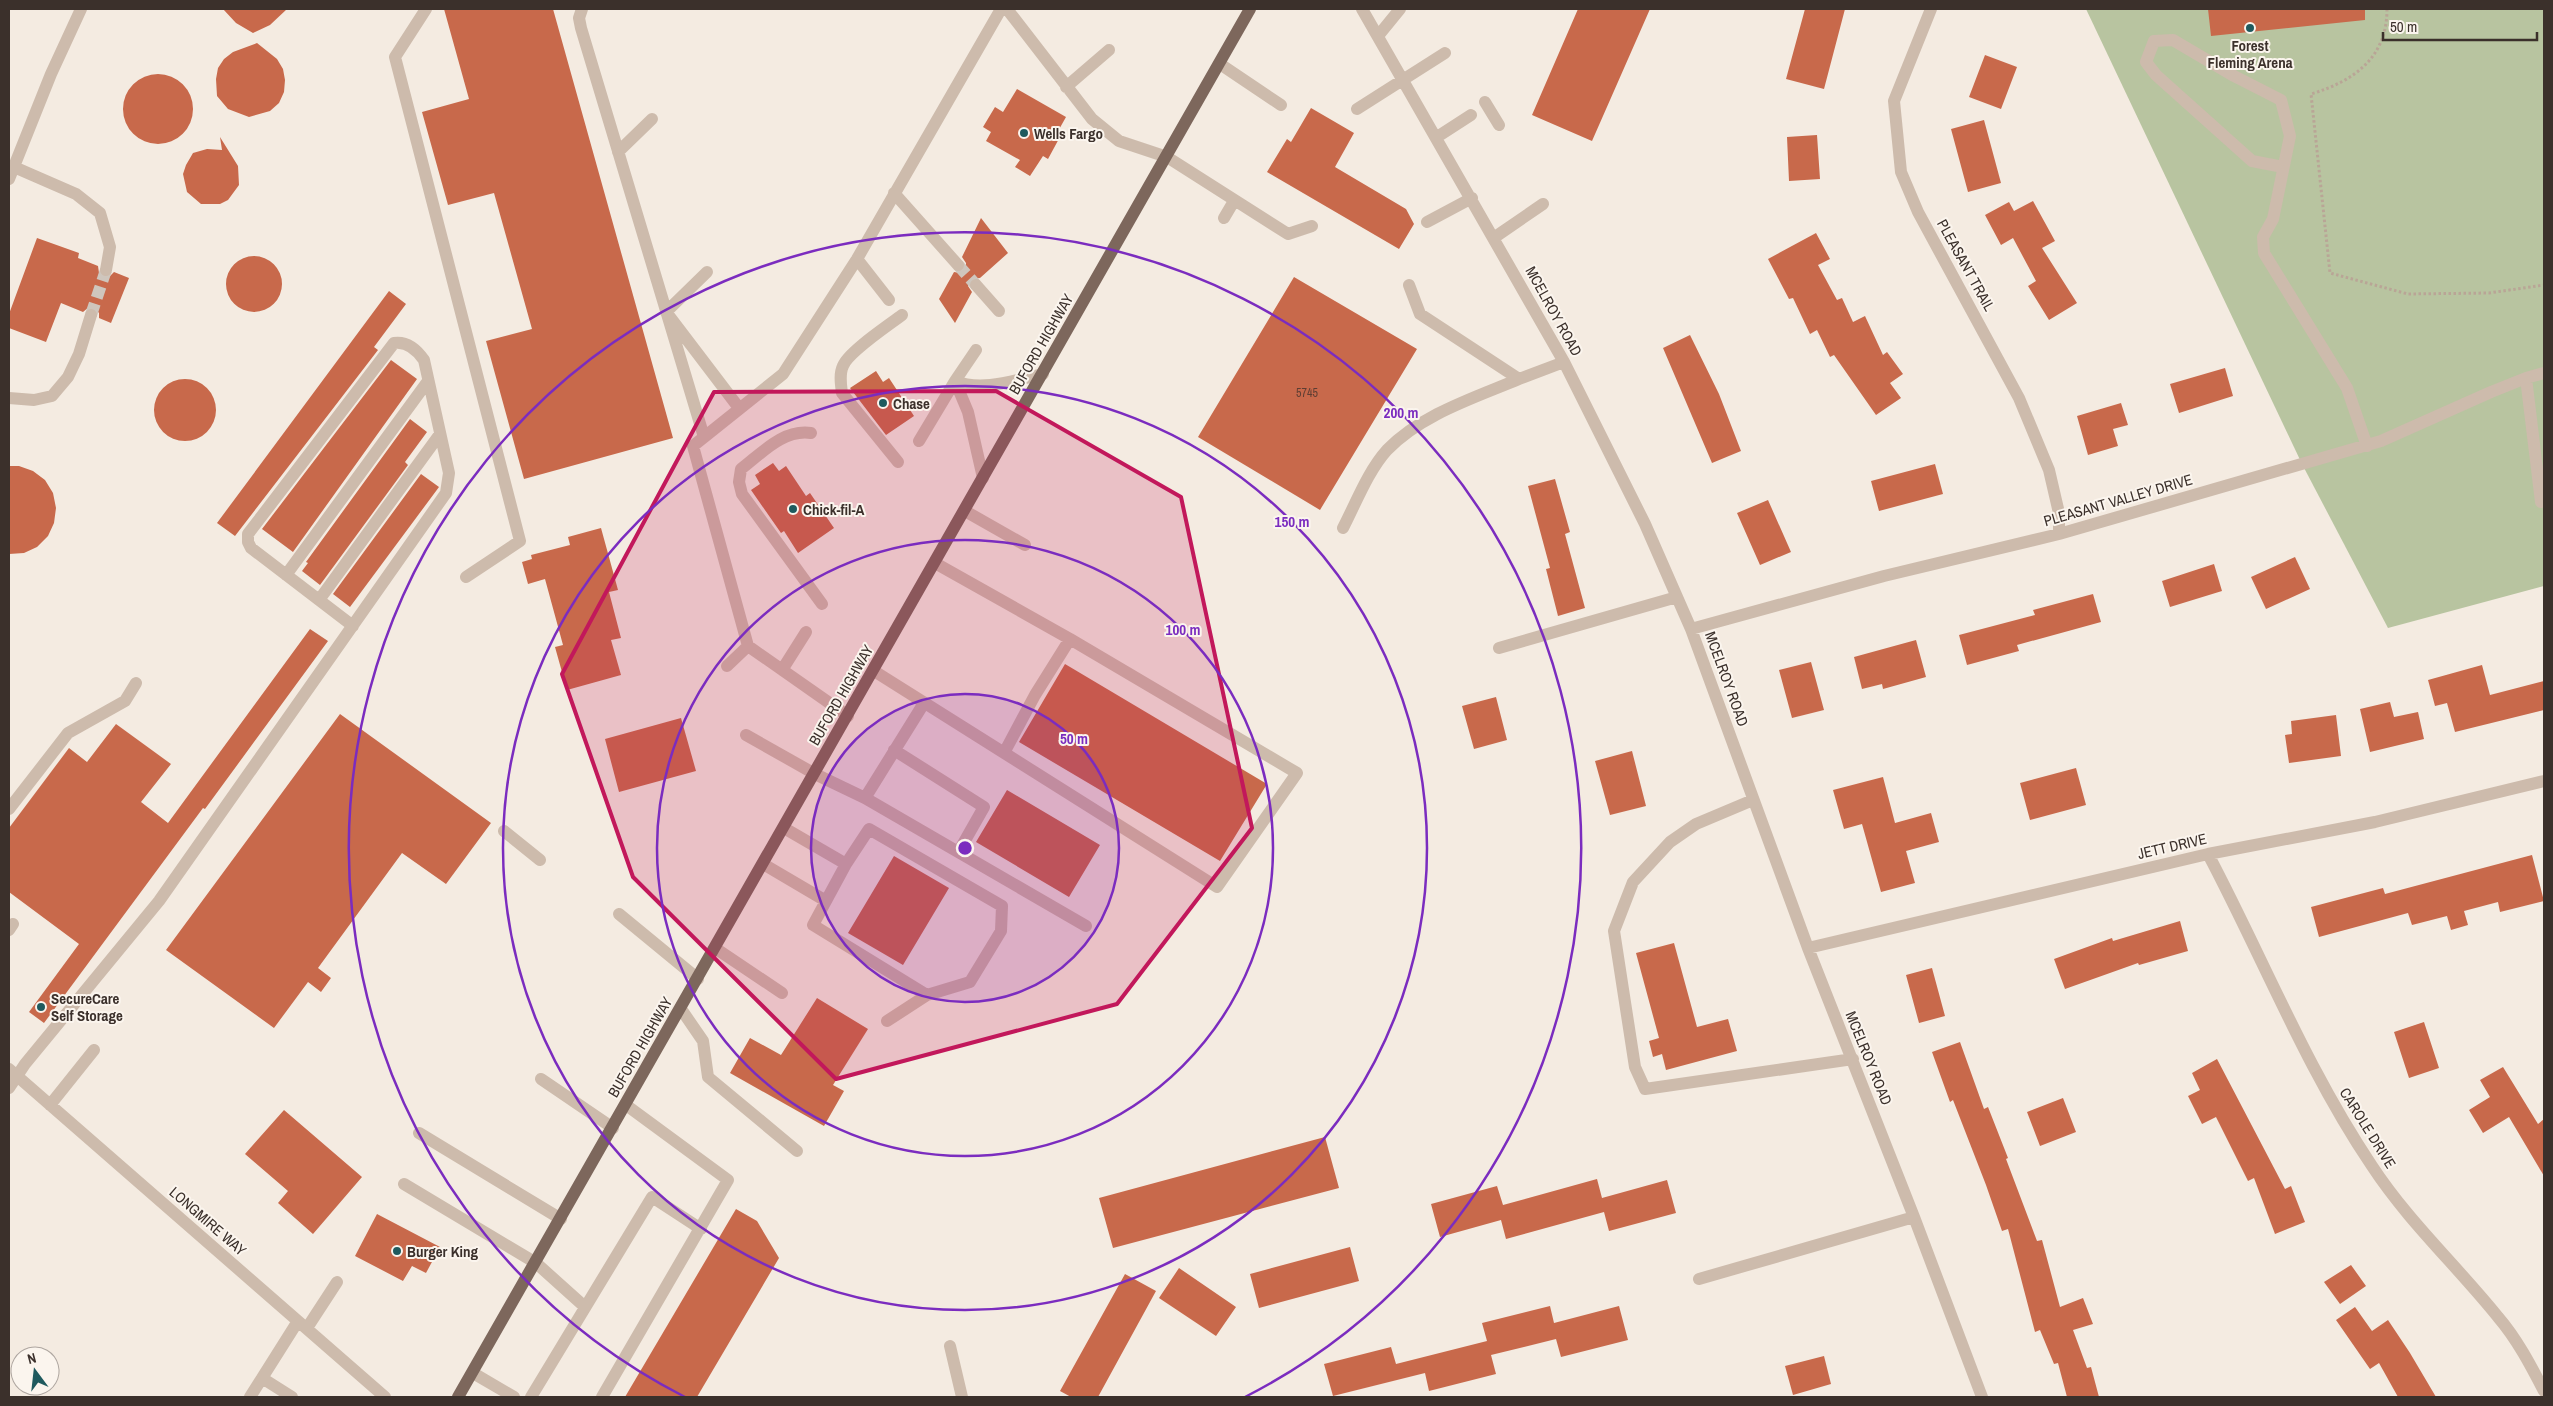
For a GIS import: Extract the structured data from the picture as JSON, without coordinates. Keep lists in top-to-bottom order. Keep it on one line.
{"streets":{"main road":["BUFORD HIGHWAY"],"street":["PLEASANT TRAIL","MCELROY ROAD","PLEASANT VALLEY DRIVE","JETT DRIVE","CAROLE DRIVE","LONGMIRE WAY"]},"crossings":[["PLEASANT TRAIL","PLEASANT VALLEY DRIVE"],["MCELROY ROAD","PLEASANT VALLEY DRIVE"],["MCELROY ROAD","JETT DRIVE"],["JETT DRIVE","CAROLE DRIVE"]],"places":["Forest Fleming Arena","Wells Fargo","Chase","Chick-fil-A","SecureCare Self Storage","Burger King"],"house_numbers":["5745"],"scale_bar":"50 m","north":"top","rings":["200 m","150 m","100 m","50 m"]}
